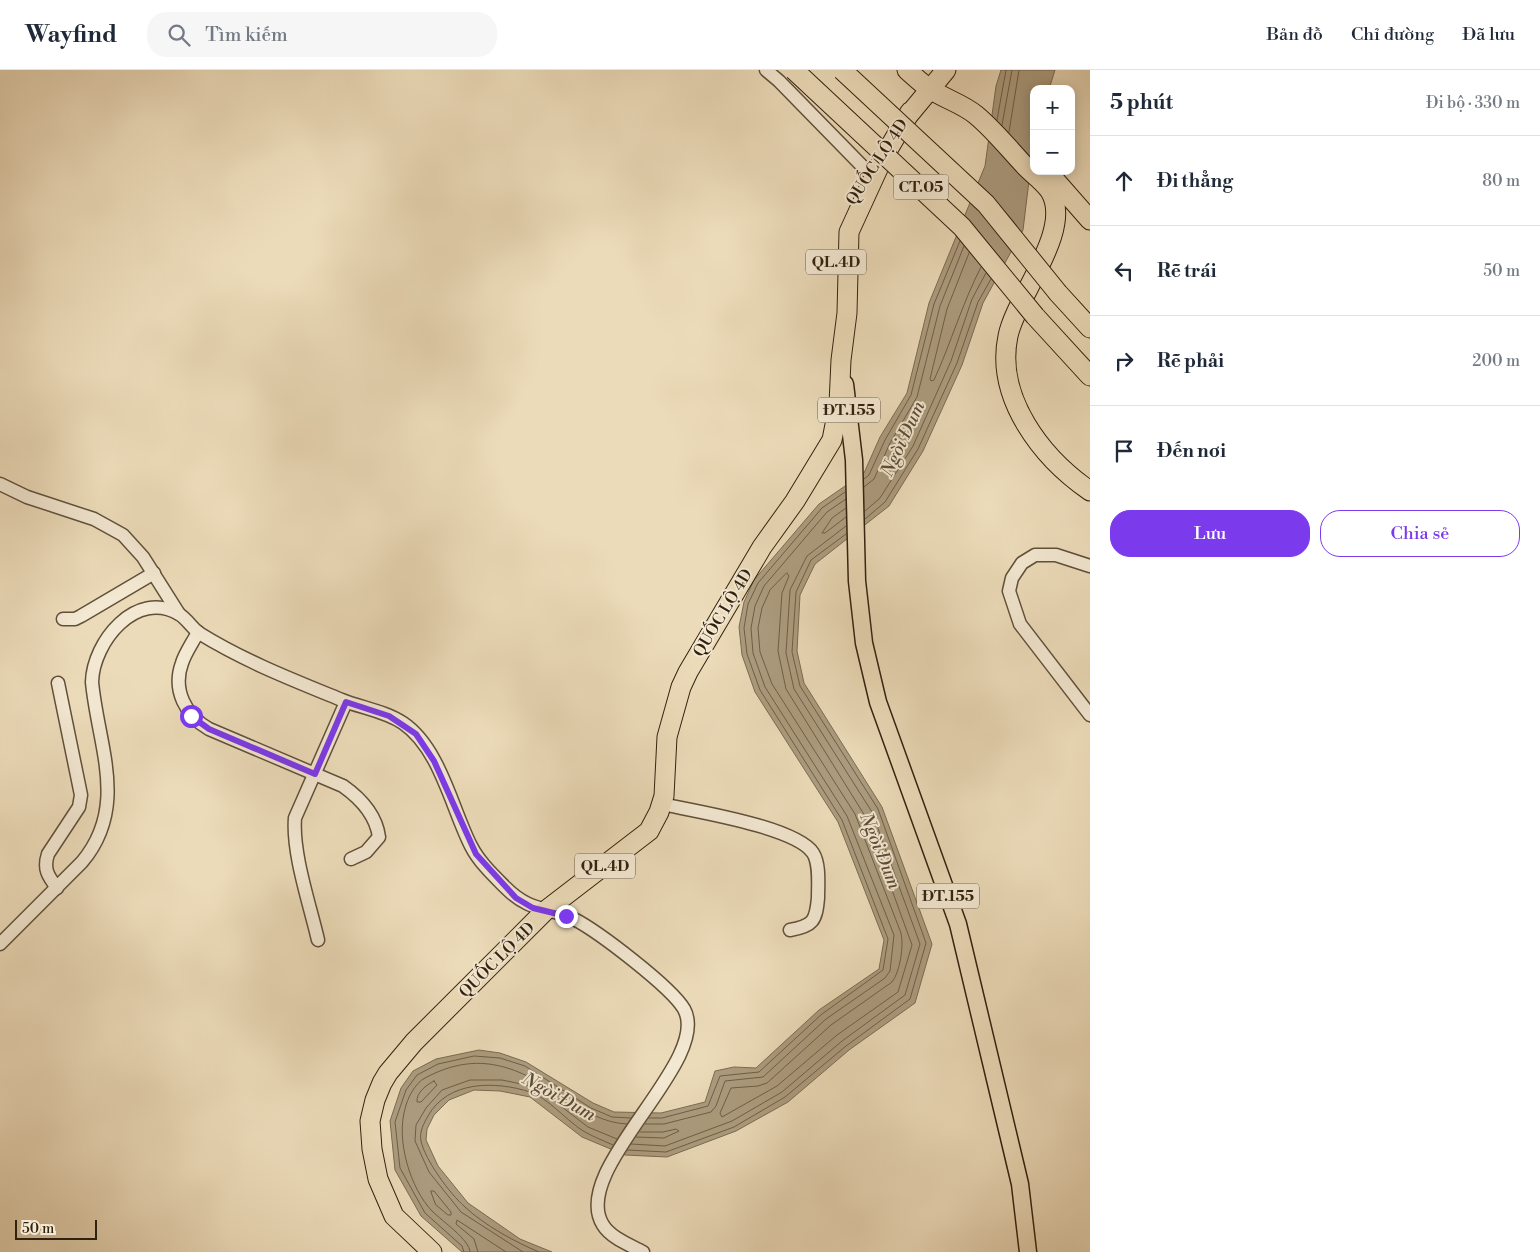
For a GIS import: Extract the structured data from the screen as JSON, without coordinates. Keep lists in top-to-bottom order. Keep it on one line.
{"streets":{"highway":["QUỐC LỘ 4D","CT.05","QL.4D"],"main road":["ĐT.155"]},"crossings":[["QUỐC LỘ 4D","ĐT.155"]],"water":["Ngòi Đum"],"scale_bar":"50 m","page":{"header":"Wayfind","search":"Tìm kiếm","nav":["Bản đồ","Chỉ đường","Đã lưu"],"heading":["5 phút","Đi bộ · 330 m"],"map_buttons":["+","−"],"list":[["Đi thẳng","80 m"],["Rẽ trái","50 m"],["Rẽ phải","200 m"],"Đến nơi"],"buttons":["Lưu","Chia sẻ"],"scale":"50 m"}}
